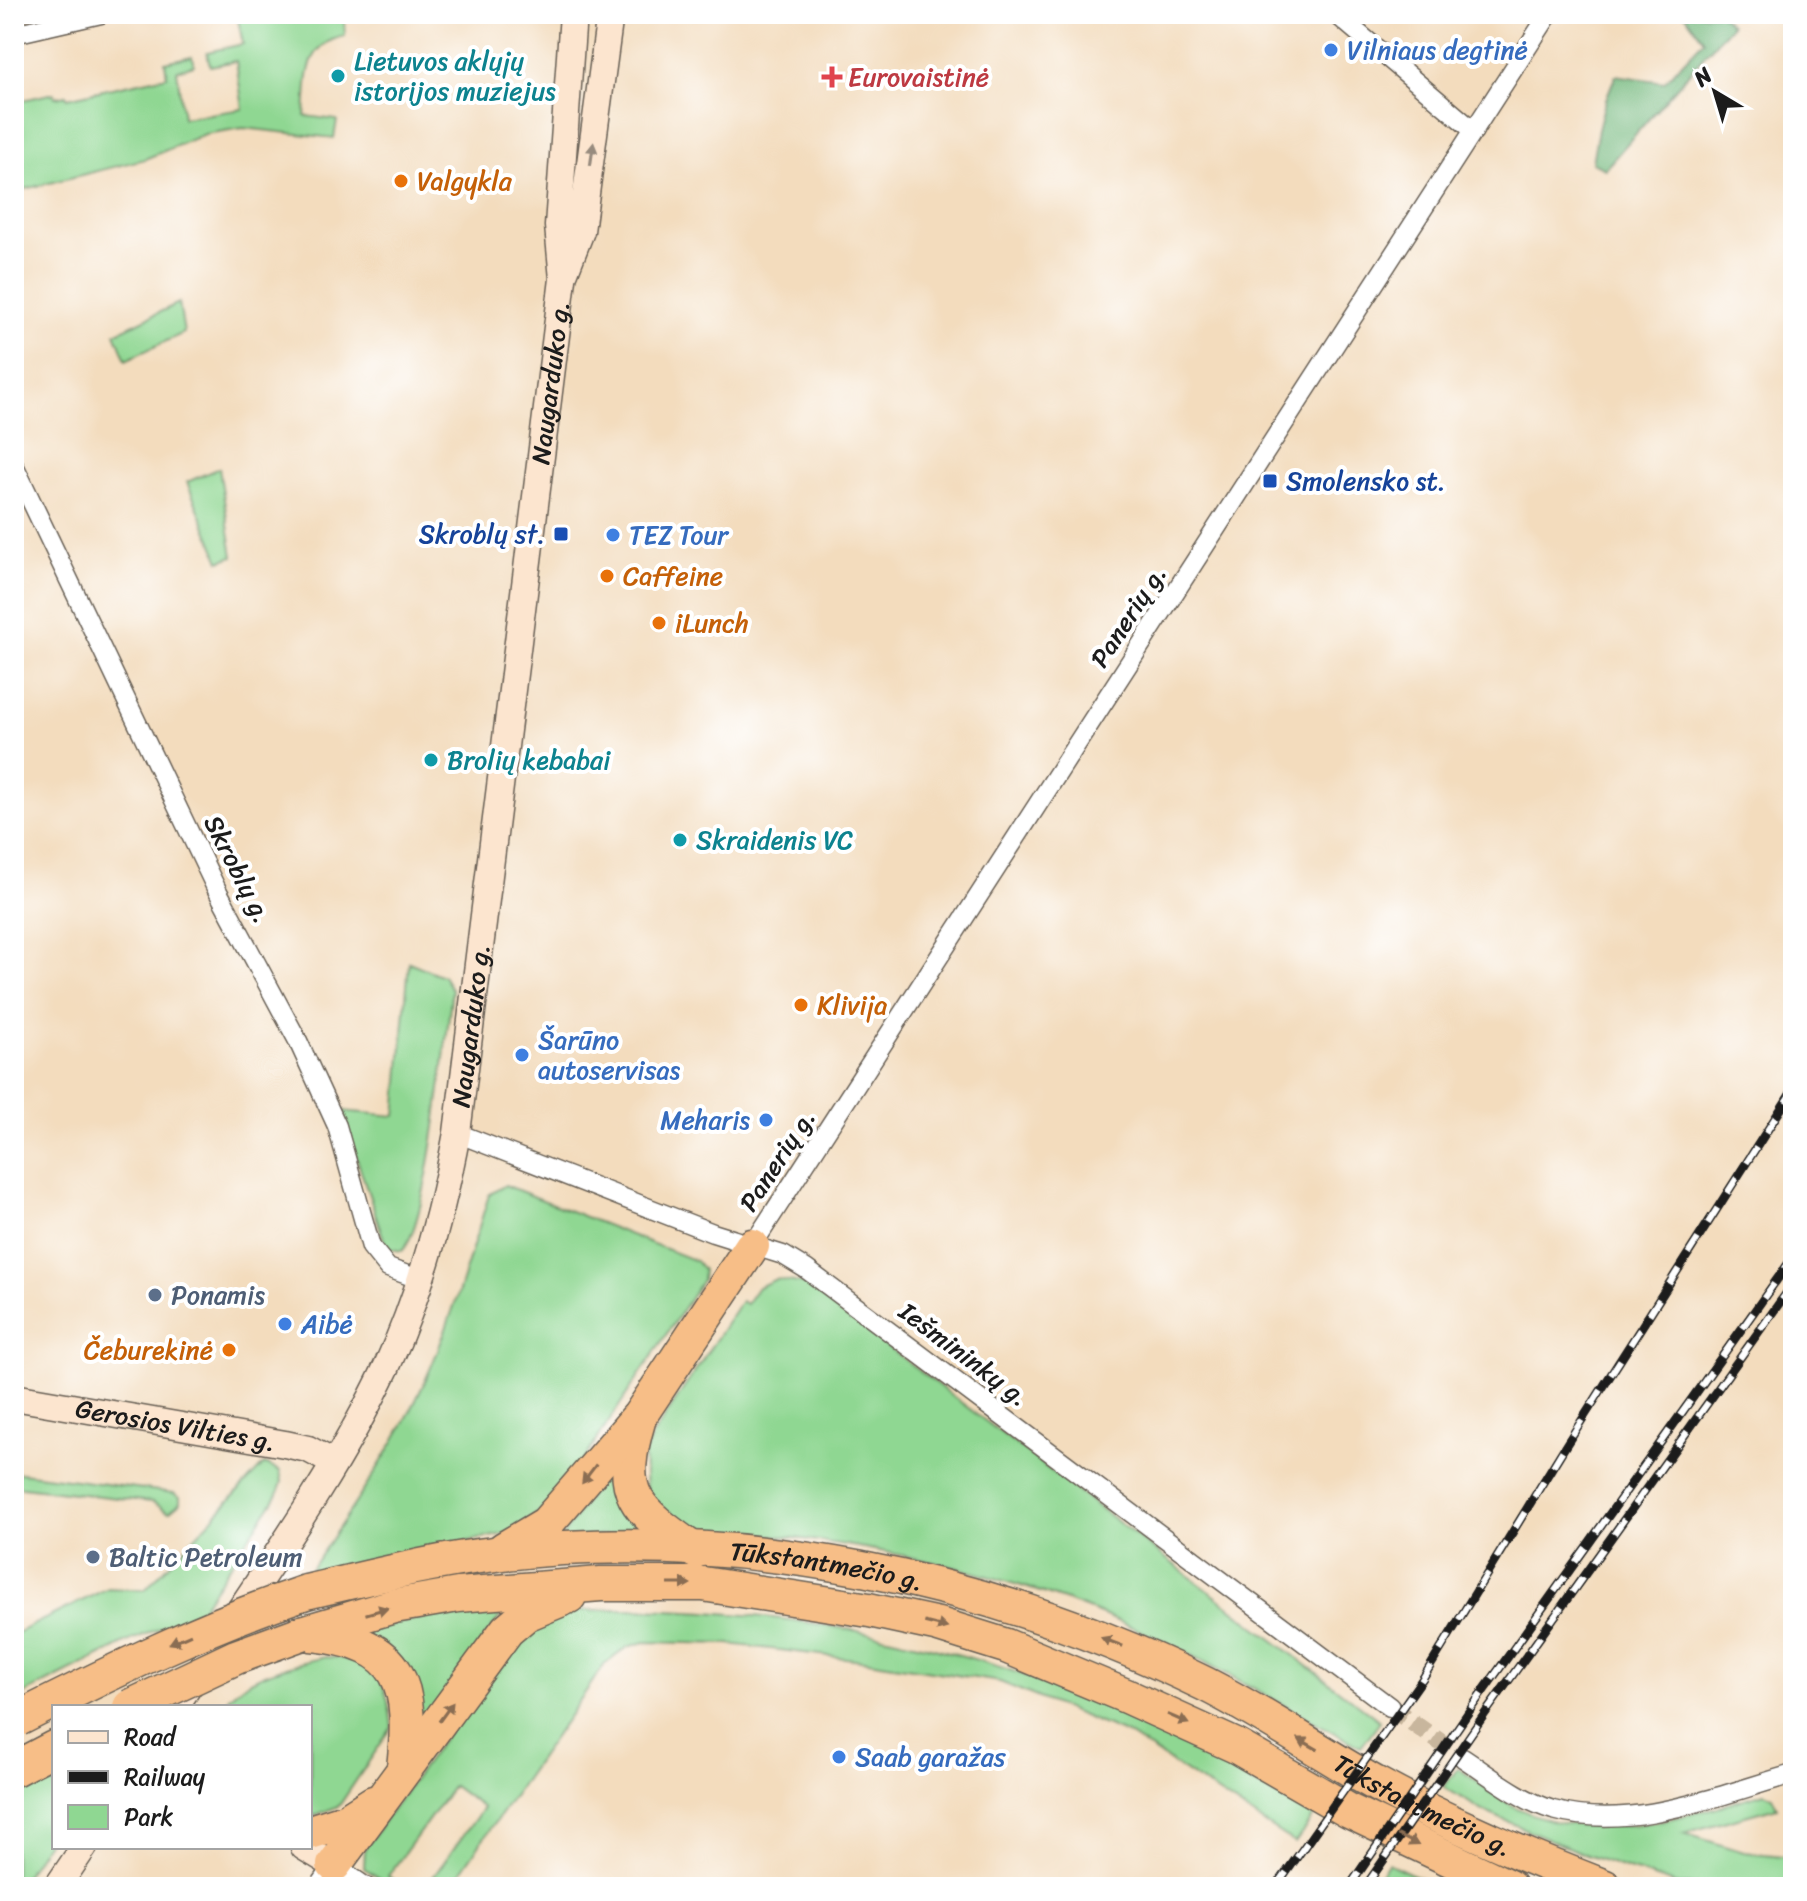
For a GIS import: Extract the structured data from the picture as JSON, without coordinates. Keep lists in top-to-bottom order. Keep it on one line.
{"streets":{"highway":["Tūkstantmečio g."],"main road":["Naugarduko g.","Gerosios Vilties g."],"street":["Panerių g.","Skroblų g.","Iešmininkų g."]},"crossings":[["Naugarduko g.","Skroblų g."],["Naugarduko g.","Iešmininkų g."],["Naugarduko g.","Gerosios Vilties g."],["Panerių g.","Iešmininkų g."]],"places":{"other":["Vilniaus degtinė","Lietuvos aklųjų istorijos muziejus","Valgykla","TEZ Tour","Caffeine","iLunch","Brolių kebabai","Skraidenis VC","Klivija","Šarūno autoservisas","Meharis","Ponamis","Aibė","Čeburekinė","Baltic Petroleum","Saab garažas"],"health":["Eurovaistinė"],"transit":["Smolensko st.","Skroblų st."]},"legend":["Road","Railway","Park"],"north":"top left"}
